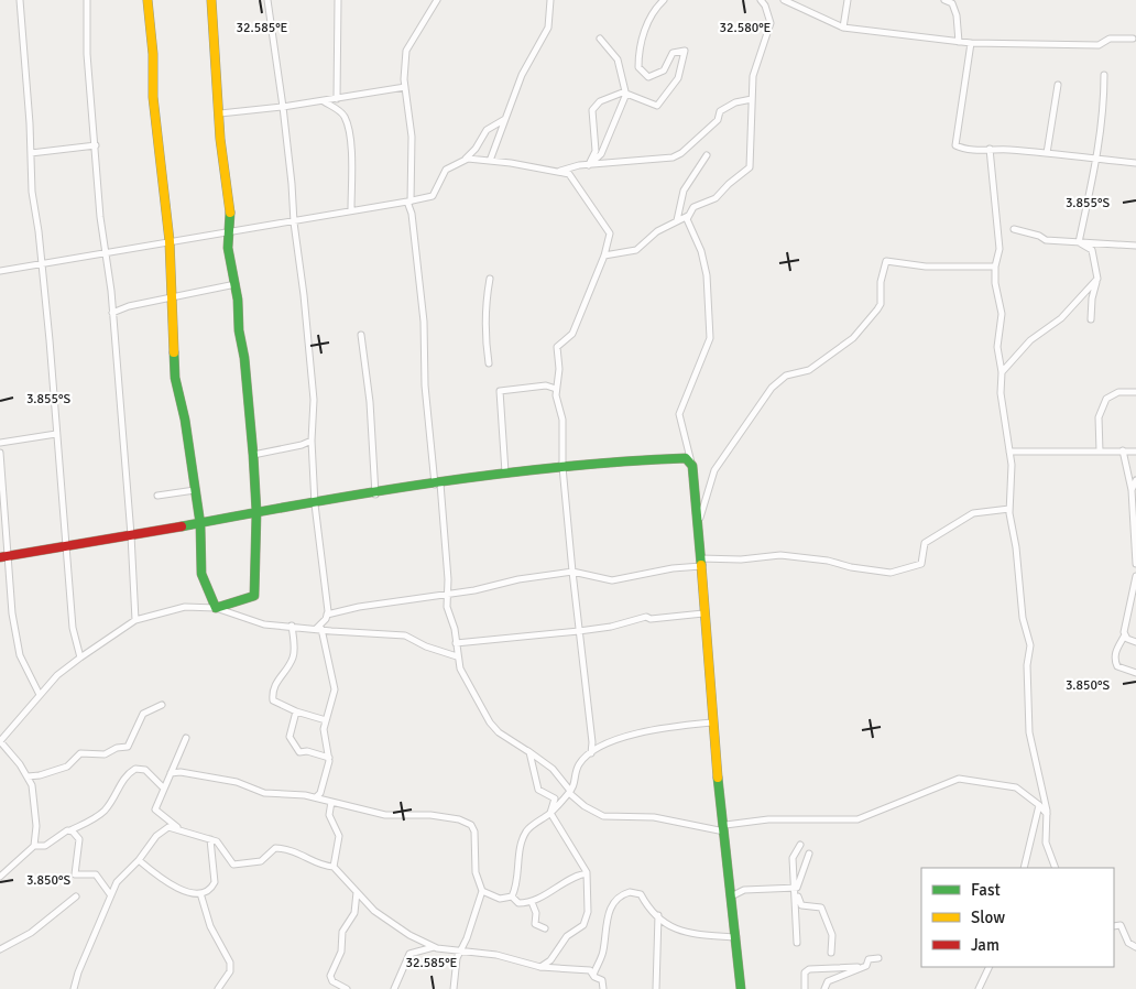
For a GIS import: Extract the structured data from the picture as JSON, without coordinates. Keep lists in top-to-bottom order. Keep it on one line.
{"legend":["Fast","Slow","Jam"],"coordinates":["32.585°E","32.580°E","3.855°S","3.850°S"]}
